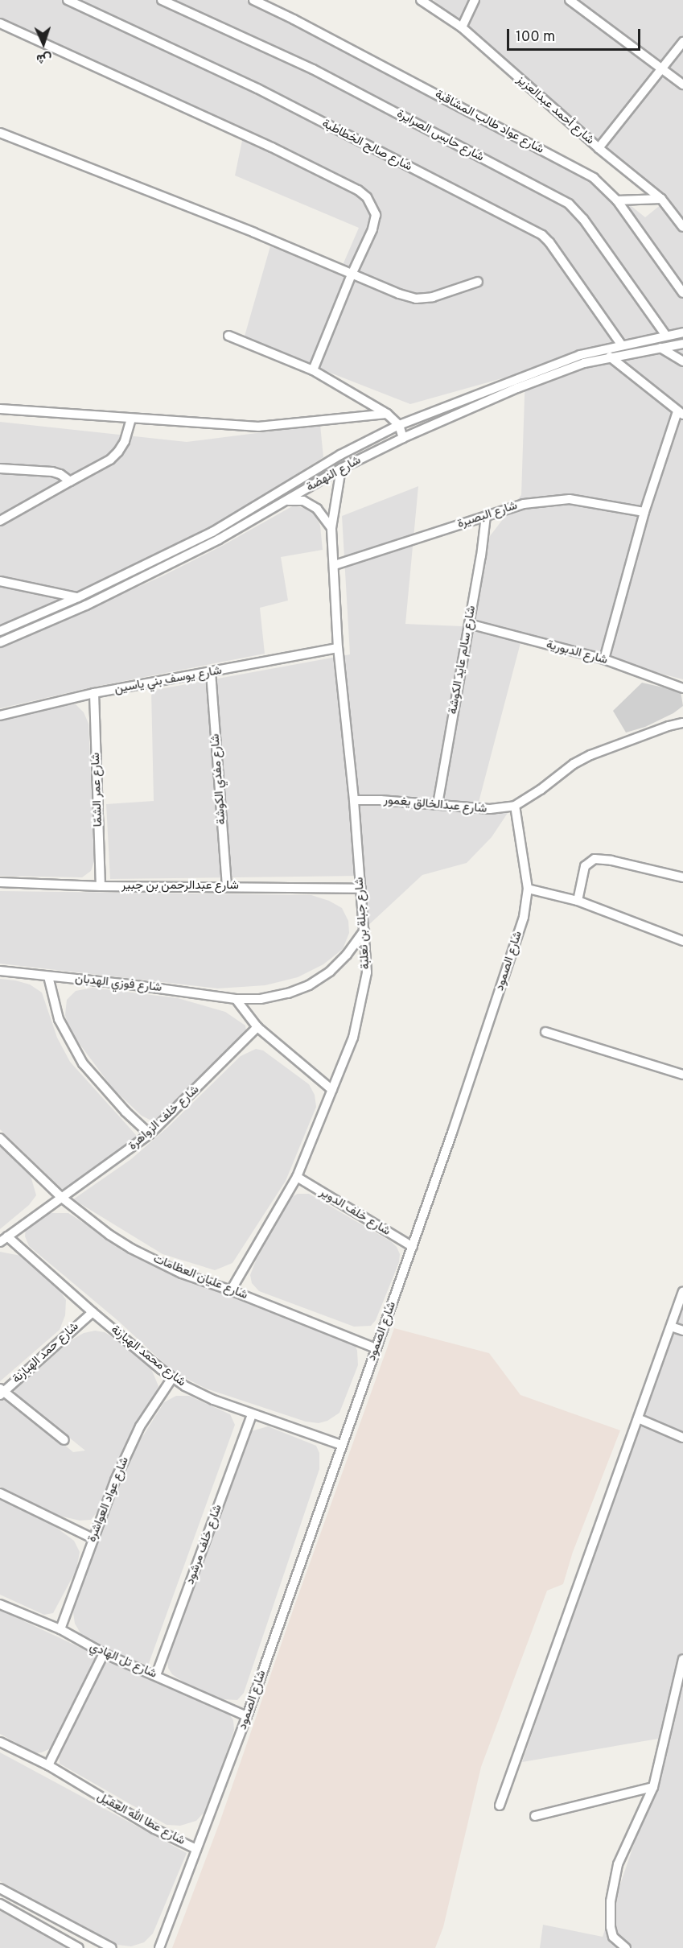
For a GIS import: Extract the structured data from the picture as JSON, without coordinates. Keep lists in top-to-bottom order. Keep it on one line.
{"streets":{"street":["شارع أحمد عبدالعزيز","شارع عواد طالب المشاقبة","شارع حابس الصرايرة","شارع صالح الخطاطبة","شارع النهضة","شارع البصيرة","شارع الدبورية","شارع سالم عايد الكوشة","شارع يوسف بني ياسين","شارع مفدي الكوشة","شارع عمر الشمّا","شارع عبدالخالق يغمور","شارع عبدالرحمن بن جبير","شارع جبلة بن ثعلبة","شارع الصمود","شارع فوزي الهدبان","شارع خلف الزواهرة","شارع خلف الدوير","شارع عليان العظامات","شارع حمد الهبارنة","شارع محمد الهبارنة","شارع عواد العواشرة","شارع خلف مرشود","شارع تل الهادي","شارع عطا الله العقيل"]},"crossings":[["شارع حابس الصرايرة","شارع النهضة"],["شارع صالح الخطاطبة","شارع النهضة"],["شارع النهضة","شارع جبلة بن ثعلبة"],["شارع البصيرة","شارع سالم عايد الكوشة"],["شارع البصيرة","شارع جبلة بن ثعلبة"],["شارع الدبورية","شارع سالم عايد الكوشة"],["شارع سالم عايد الكوشة","شارع عبدالخالق يغمور"],["شارع يوسف بني ياسين","شارع مفدي الكوشة"],["شارع يوسف بني ياسين","شارع عمر الشمّا"],["شارع يوسف بني ياسين","شارع جبلة بن ثعلبة"],["شارع مفدي الكوشة","شارع عبدالرحمن بن جبير"],["شارع عمر الشمّا","شارع عبدالرحمن بن جبير"],["شارع عبدالخالق يغمور","شارع جبلة بن ثعلبة"],["شارع عبدالخالق يغمور","شارع الصمود"],["شارع عبدالرحمن بن جبير","شارع جبلة بن ثعلبة"],["شارع جبلة بن ثعلبة","شارع فوزي الهدبان"],["شارع جبلة بن ثعلبة","شارع خلف الدوير"],["شارع جبلة بن ثعلبة","شارع عليان العظامات"],["شارع الصمود","شارع خلف الدوير"],["شارع الصمود","شارع عليان العظامات"],["شارع الصمود","شارع محمد الهبارنة"],["شارع الصمود","شارع تل الهادي"],["شارع الصمود","شارع عطا الله العقيل"],["شارع خلف الزواهرة","شارع عليان العظامات"],["شارع خلف الزواهرة","شارع محمد الهبارنة"],["شارع حمد الهبارنة","شارع محمد الهبارنة"],["شارع محمد الهبارنة","شارع عواد العواشرة"],["شارع محمد الهبارنة","شارع خلف مرشود"],["شارع عواد العواشرة","شارع تل الهادي"],["شارع خلف مرشود","شارع تل الهادي"]],"scale_bar":"100 m","north":"bottom"}
